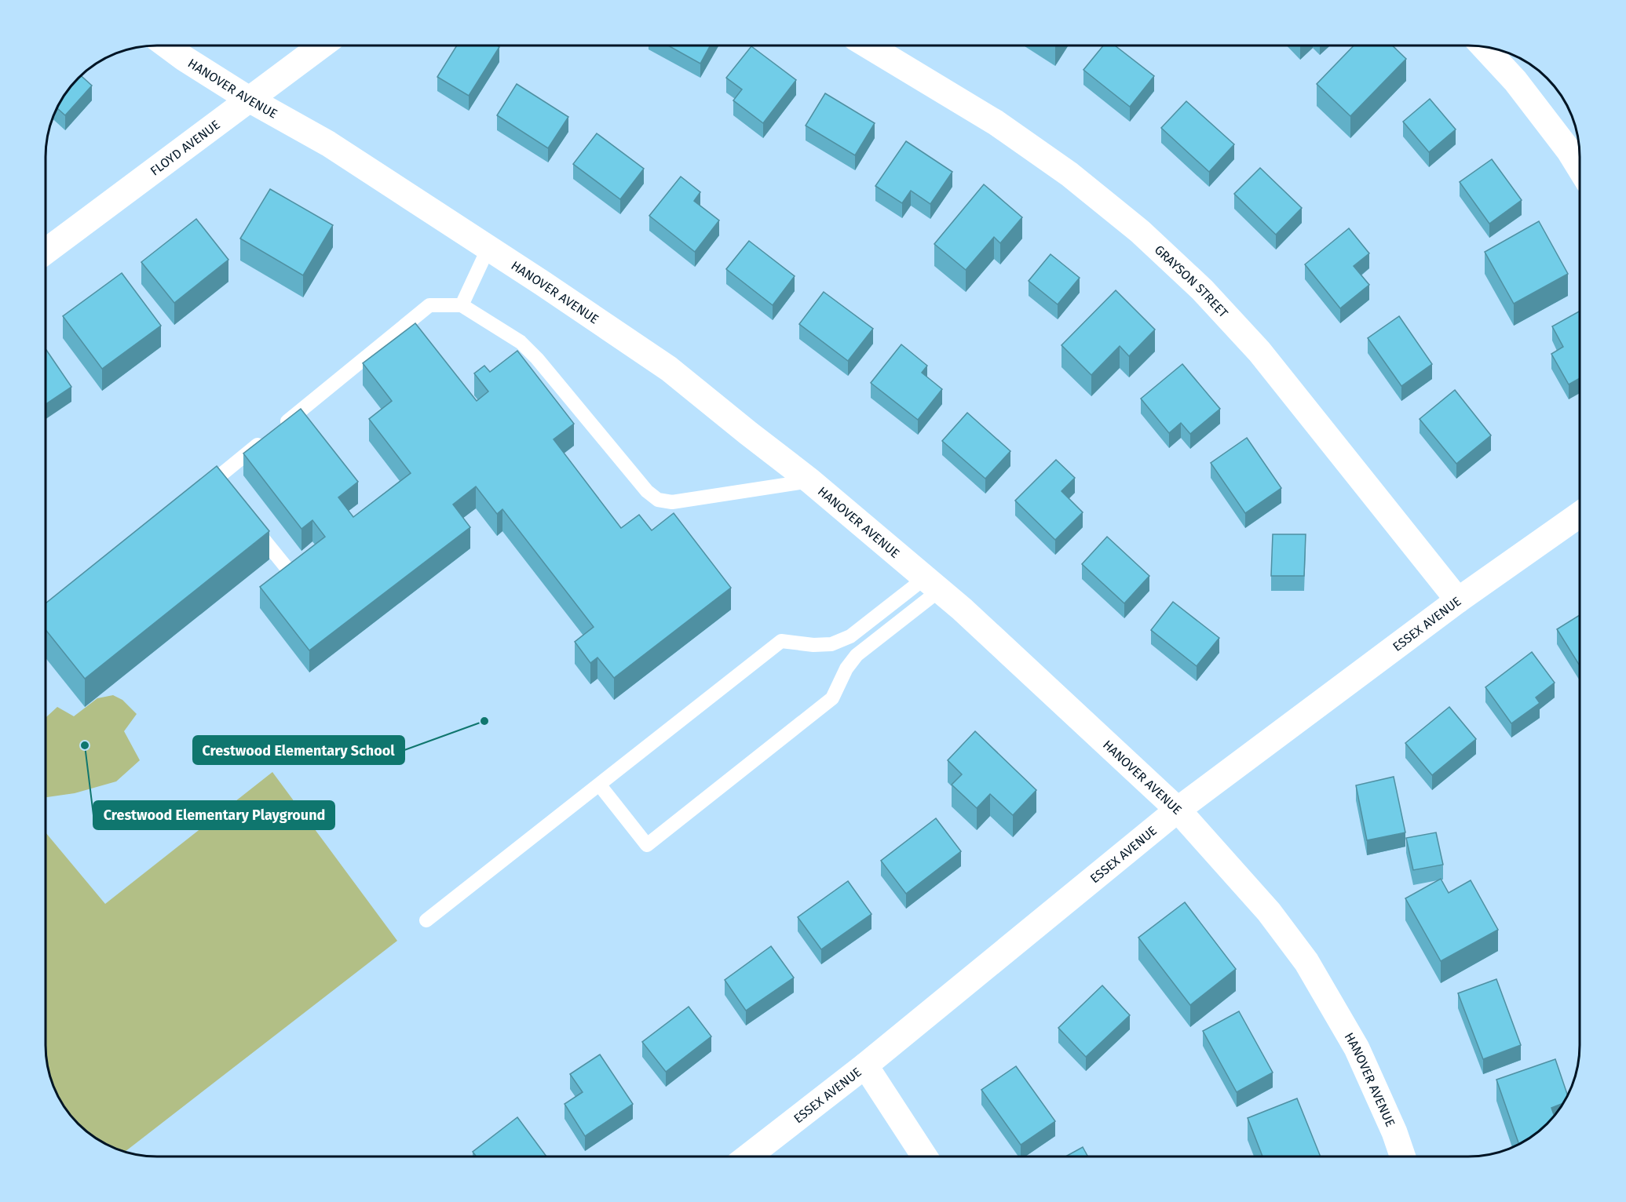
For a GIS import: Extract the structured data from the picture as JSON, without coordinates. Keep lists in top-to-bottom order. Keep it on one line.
{"streets":{"street":["HANOVER AVENUE","FLOYD AVENUE","GRAYSON STREET","ESSEX AVENUE"]},"crossings":[["HANOVER AVENUE","FLOYD AVENUE"],["HANOVER AVENUE","ESSEX AVENUE"],["GRAYSON STREET","ESSEX AVENUE"]],"places":["Crestwood Elementary School","Crestwood Elementary Playground"]}
